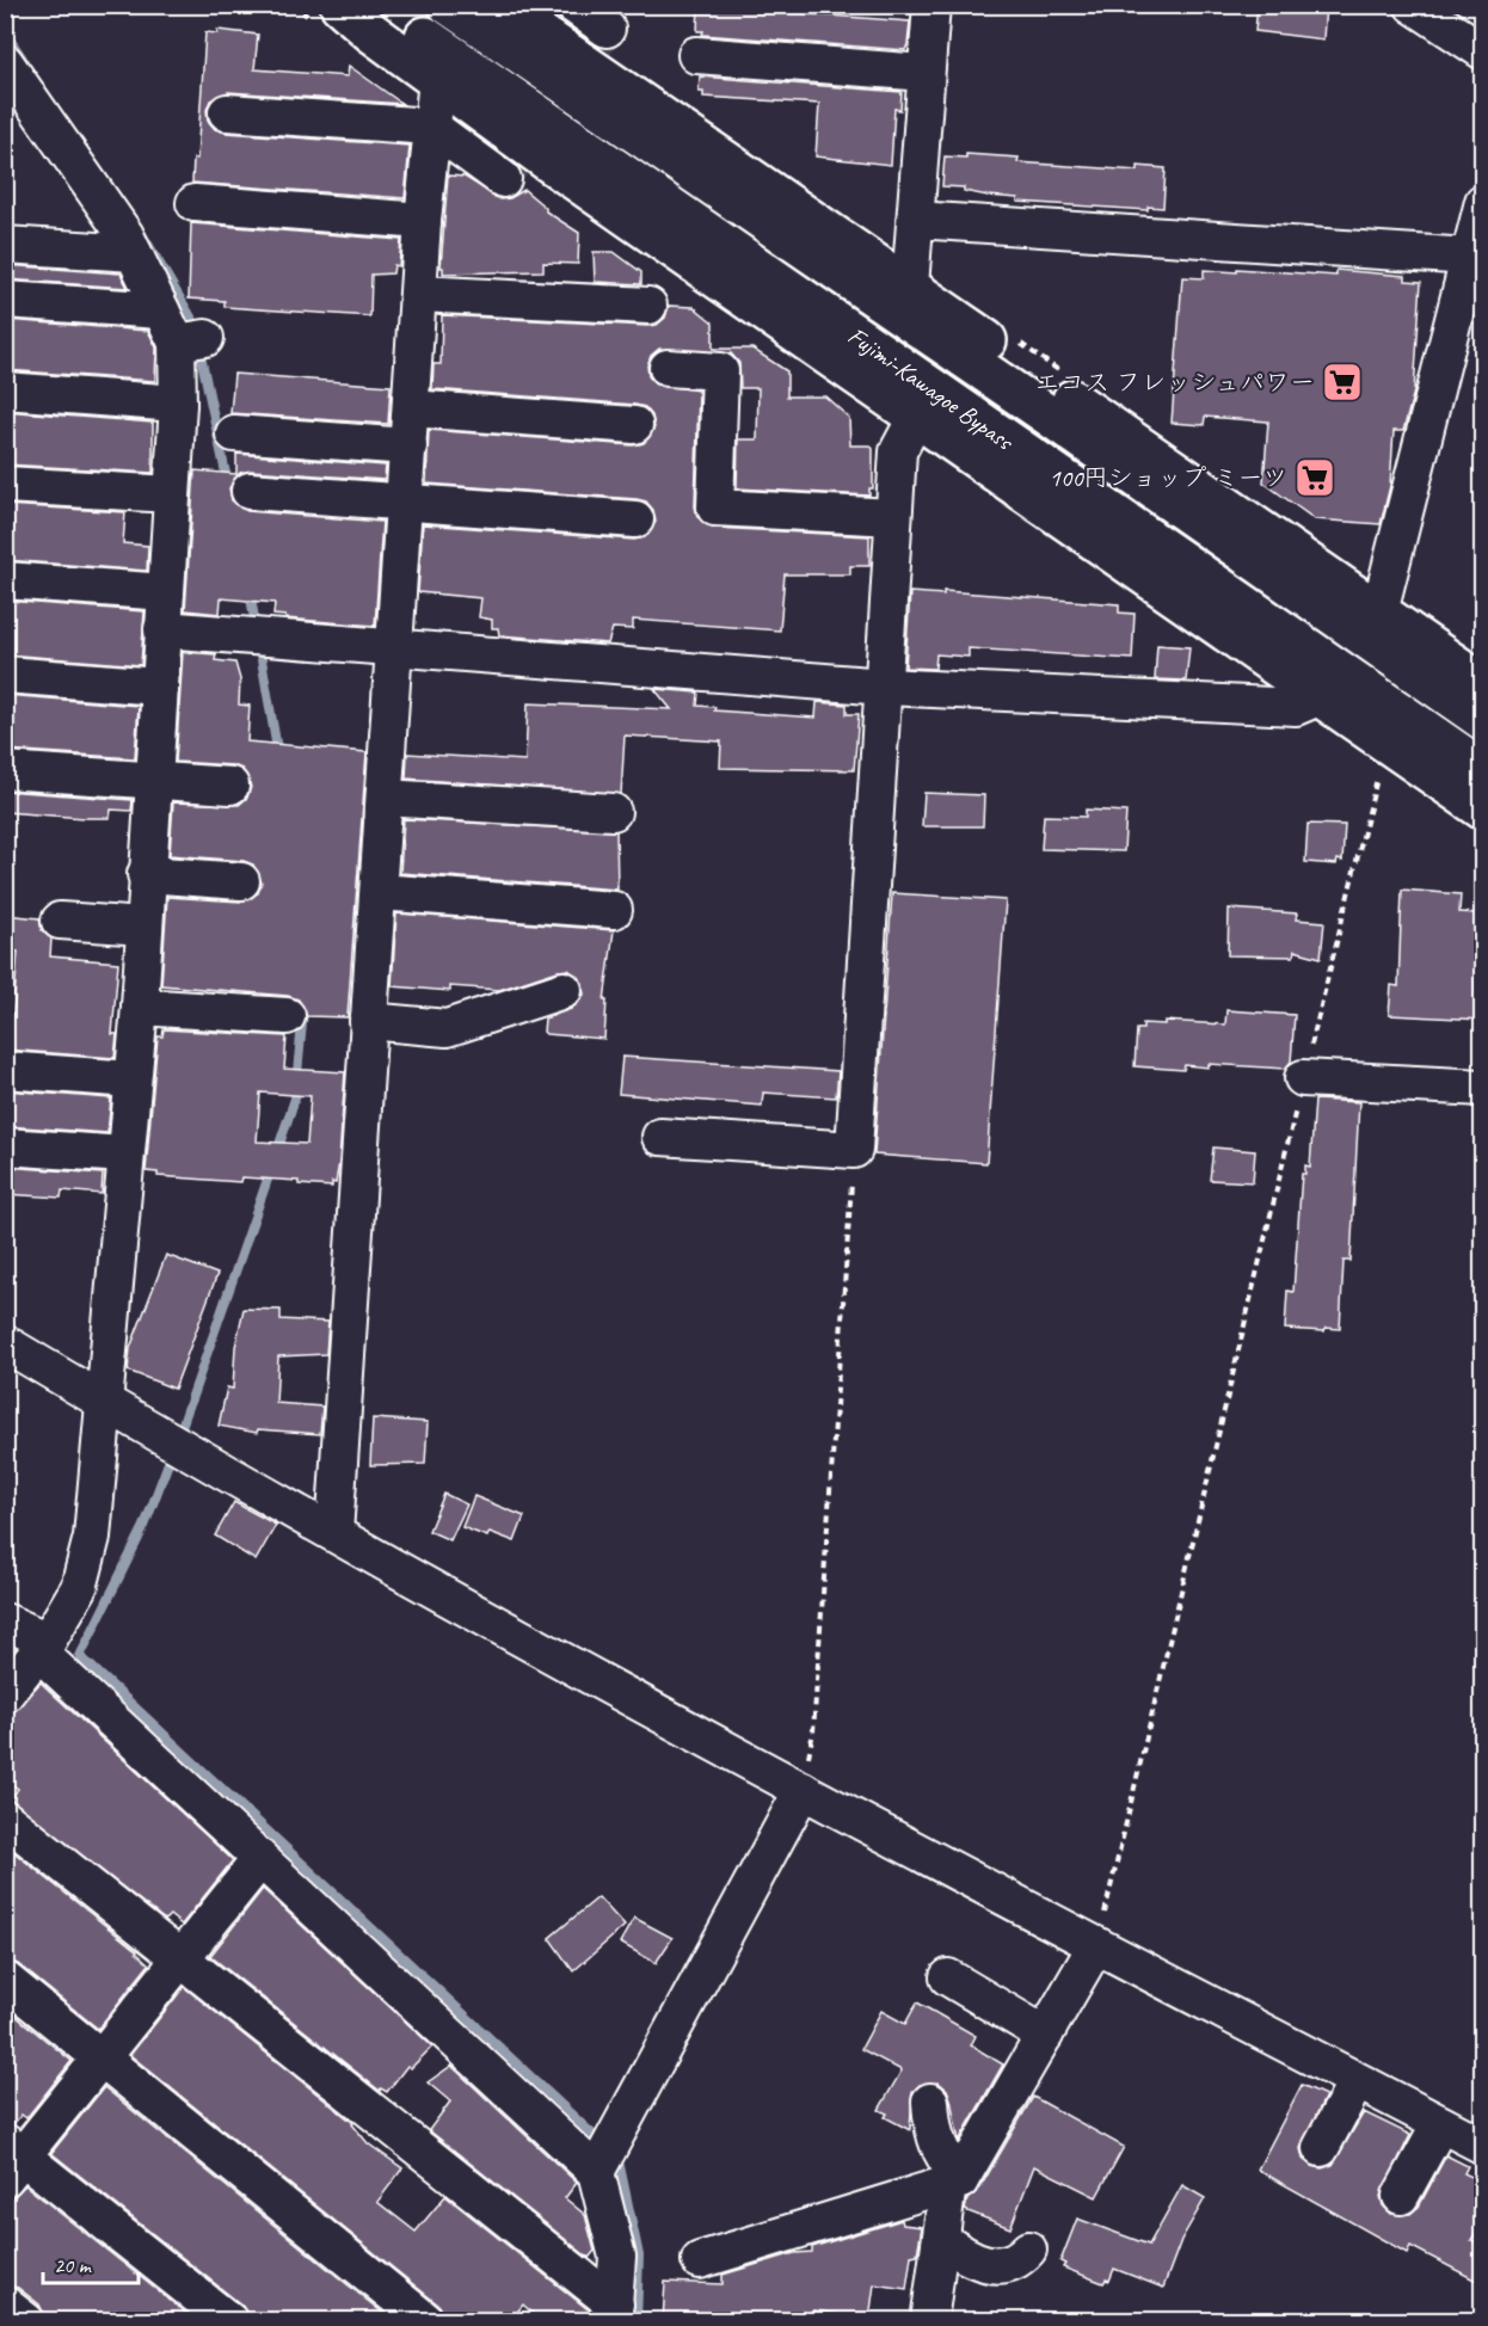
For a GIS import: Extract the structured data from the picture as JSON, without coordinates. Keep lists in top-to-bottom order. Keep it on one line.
{"streets":{"highway":["Fujimi-Kawagoe Bypass"]},"places":{"supermarket":["エコス フレッシュパワー","100円ショップ ミーツ"]},"scale_bar":"20 m"}
